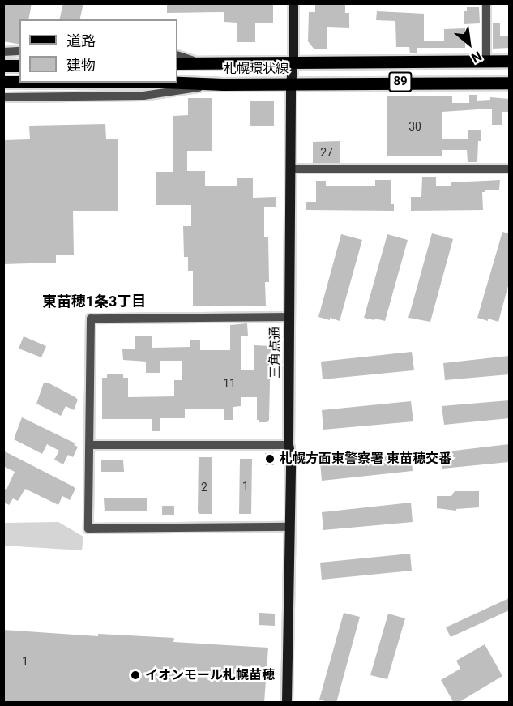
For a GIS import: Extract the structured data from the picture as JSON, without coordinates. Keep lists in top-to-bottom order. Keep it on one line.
{"streets":{"main road":["札幌環状線","89"],"street":["三角点通"]},"crossings":[["札幌環状線","三角点通"]],"districts":["東苗穂1条3丁目"],"places":["札幌方面東警察署 東苗穂交番","イオンモール札幌苗穂"],"house_numbers":["30","27","11","1","2","1"],"legend":["道路","建物"],"north":"bottom right"}
